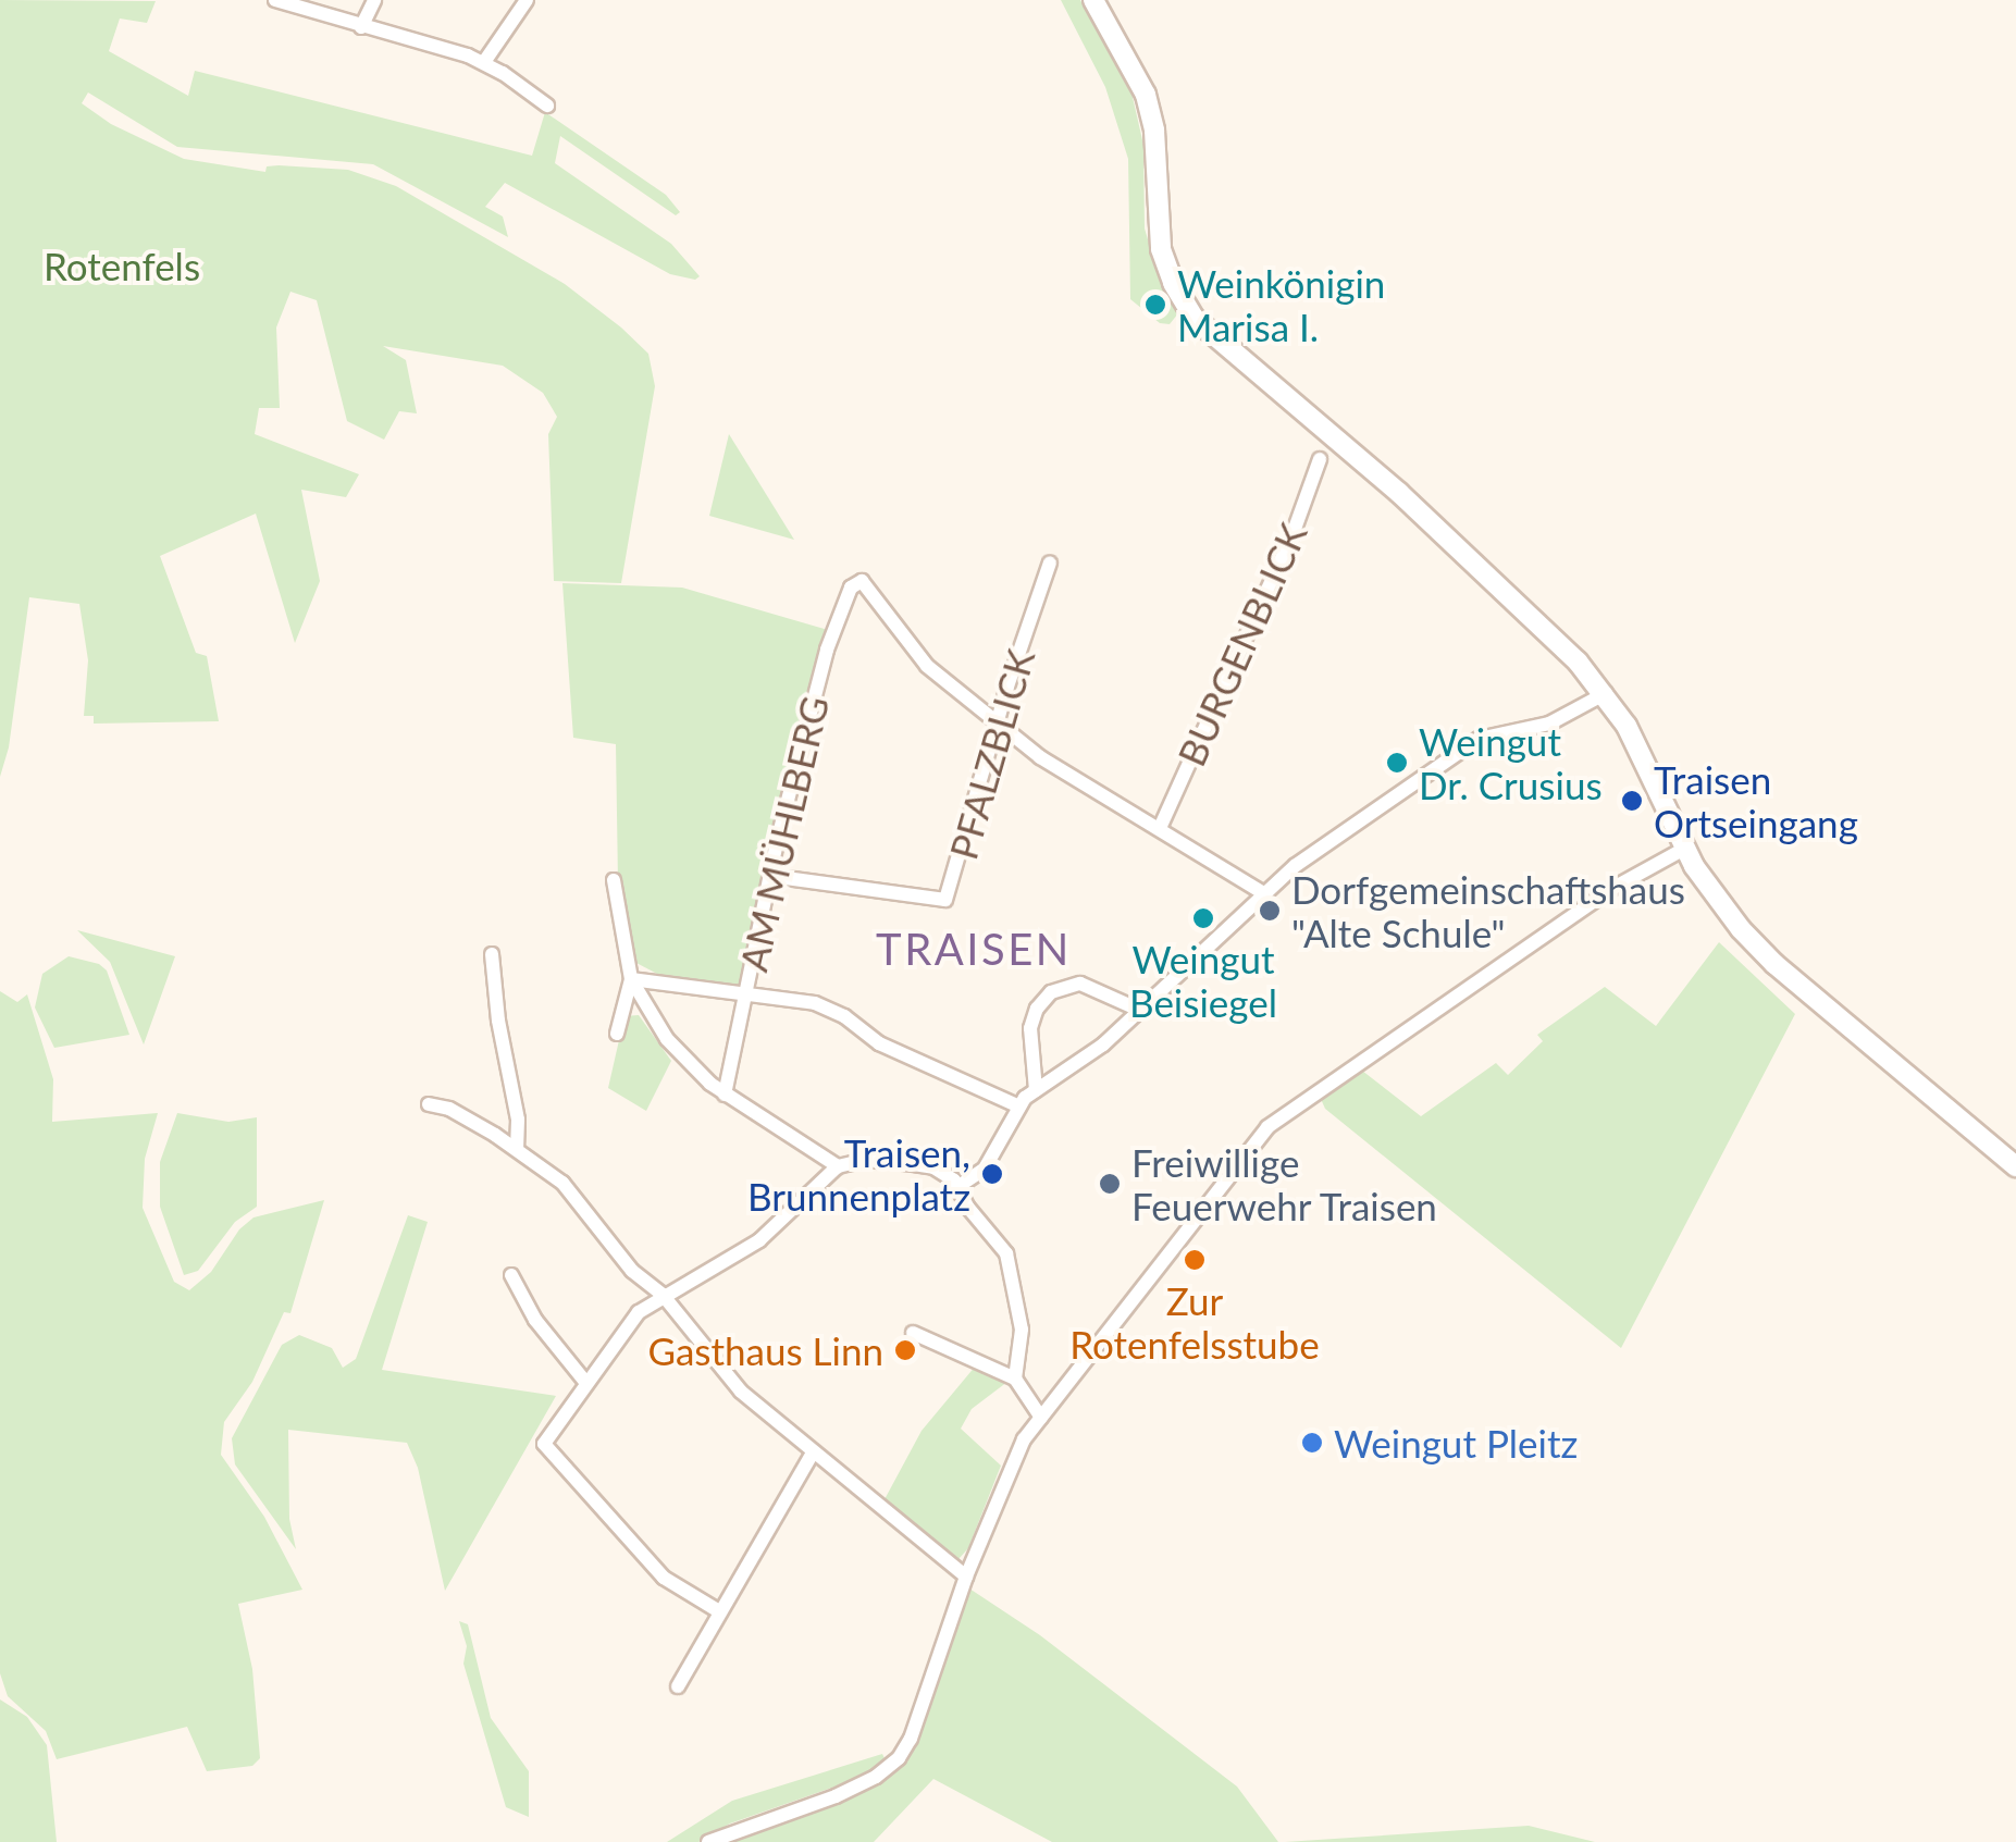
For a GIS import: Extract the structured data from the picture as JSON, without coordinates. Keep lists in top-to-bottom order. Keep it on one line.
{"streets":{"street":["BURGENBLICK","PFALZBLICK","AM MÜHLBERG"]},"crossings":[["PFALZBLICK","AM MÜHLBERG"]],"districts":["TRAISEN"],"parks":["Rotenfels"],"places":["Weinkönigin Marisa I.","Weingut Dr. Crusius","Traisen Ortseingang","Dorfgemeinschaftshaus \"Alte Schule\"","Weingut Beisiegel","Traisen, Brunnenplatz","Freiwillige Feuerwehr Traisen","Zur Rotenfelsstube","Gasthaus Linn","Weingut Pleitz"]}
